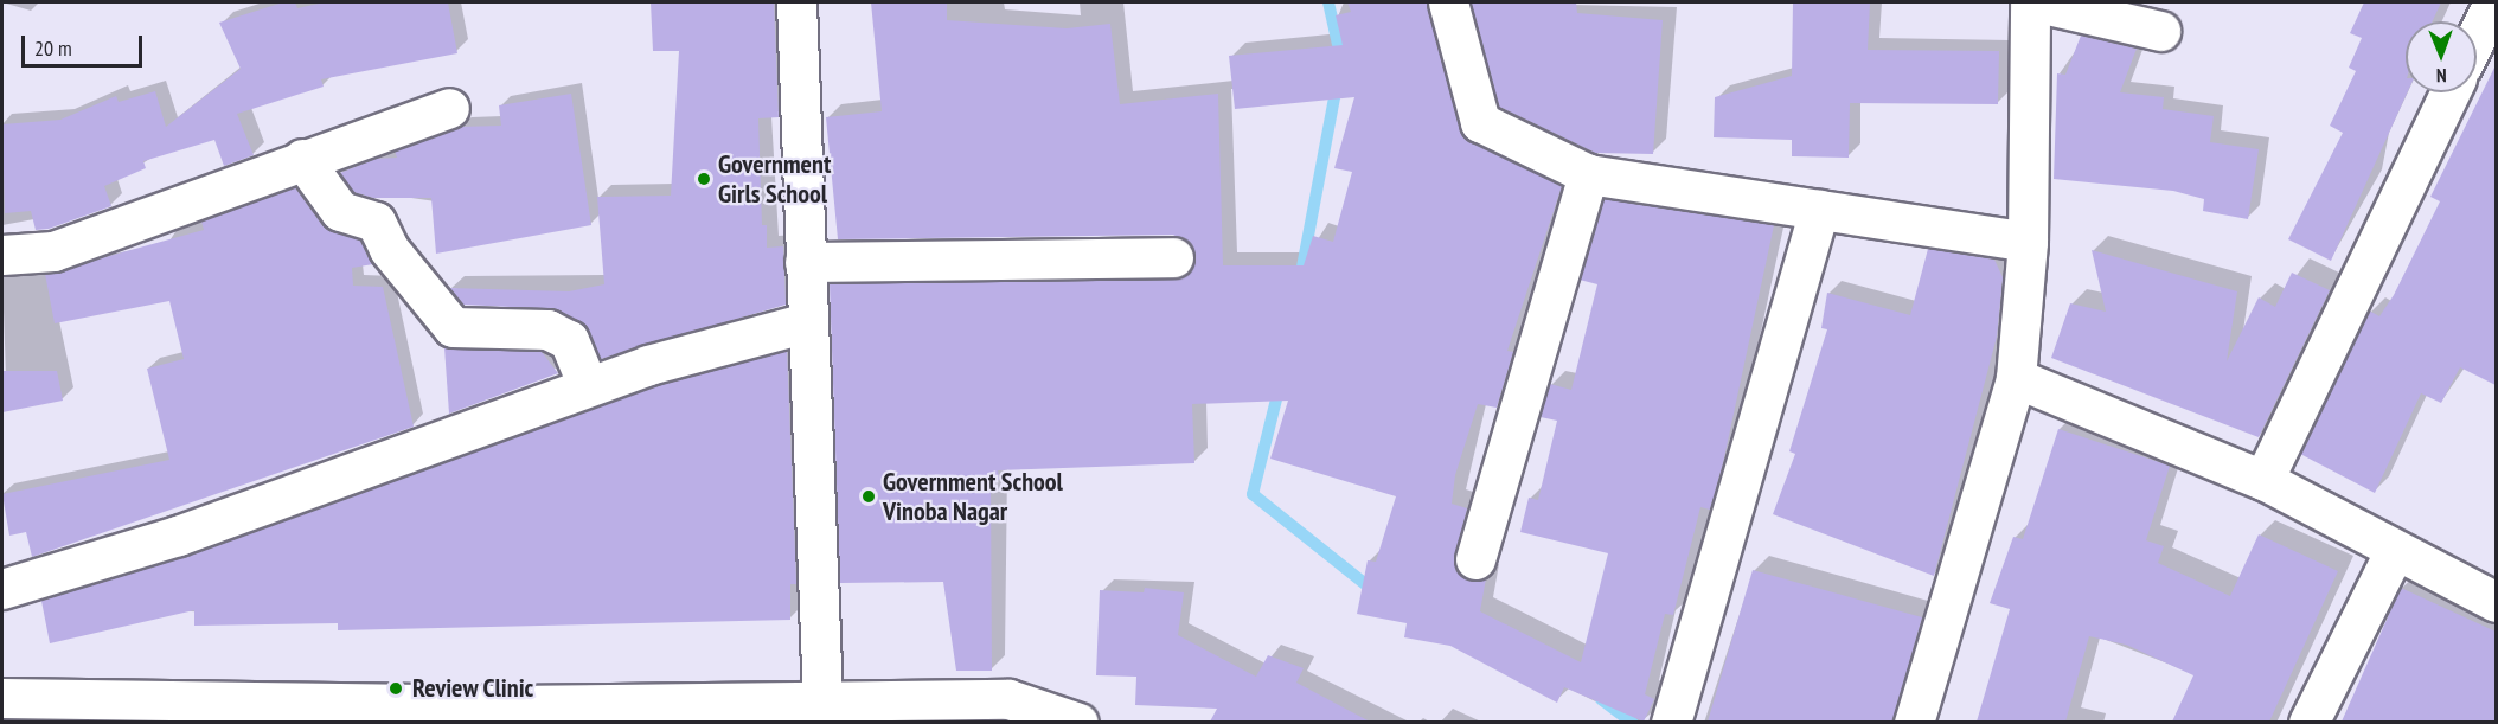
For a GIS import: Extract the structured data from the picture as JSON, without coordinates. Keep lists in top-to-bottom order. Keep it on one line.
{"places":["Government Girls School","Government School Vinoba Nagar","Review Clinic"],"scale_bar":"20 m","north":"bottom"}
